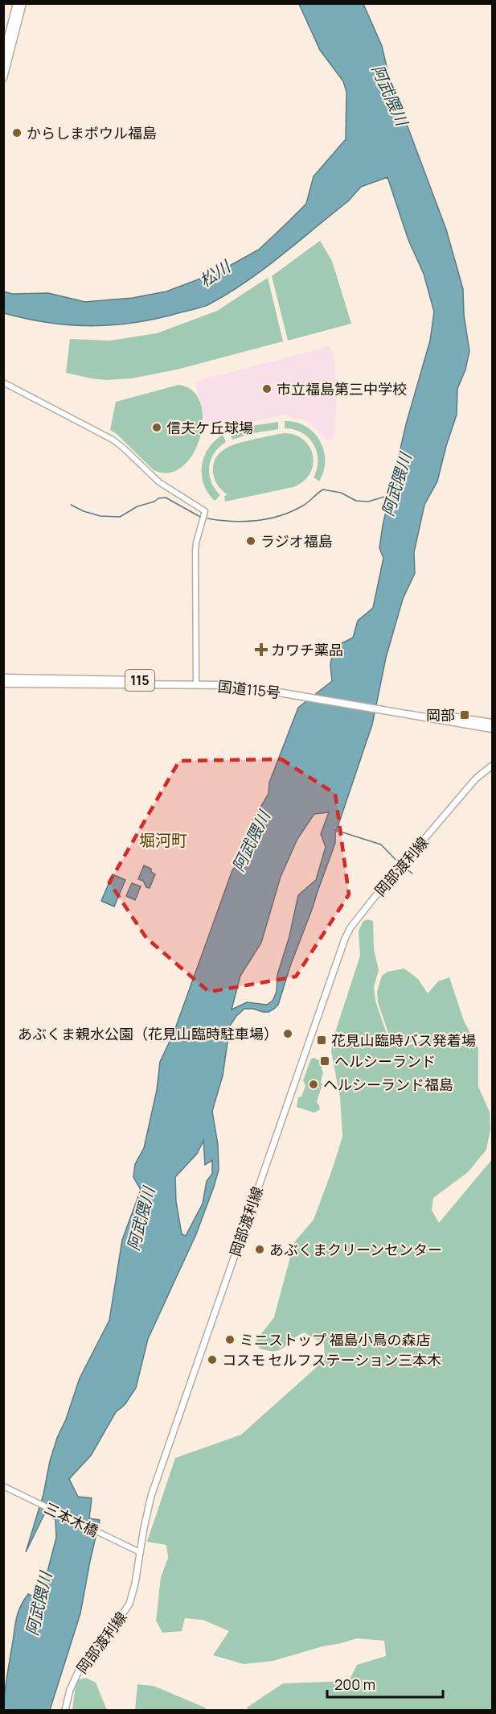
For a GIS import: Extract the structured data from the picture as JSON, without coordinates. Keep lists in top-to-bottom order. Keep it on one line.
{"streets":{"highway":["115","国道115号"],"main road":["岡部渡利線"],"street":["三本木橋"]},"crossings":[["岡部渡利線","三本木橋"]],"districts":["堀河町"],"water":["阿武隈川","松川"],"places":{"other":["からしまボウル福島","市立福島第三中学校","信夫ケ丘球場","ラジオ福島","あぶくま親水公園（花見山臨時駐車場）","ヘルシーランド福島","あぶくまクリーンセンター","ミニストップ 福島小鳥の森店","コスモ セルフステーション三本木"],"health":["カワチ薬品"],"transit":["岡部","花見山臨時バス発着場","ヘルシーランド"]},"scale_bar":"200 m"}
